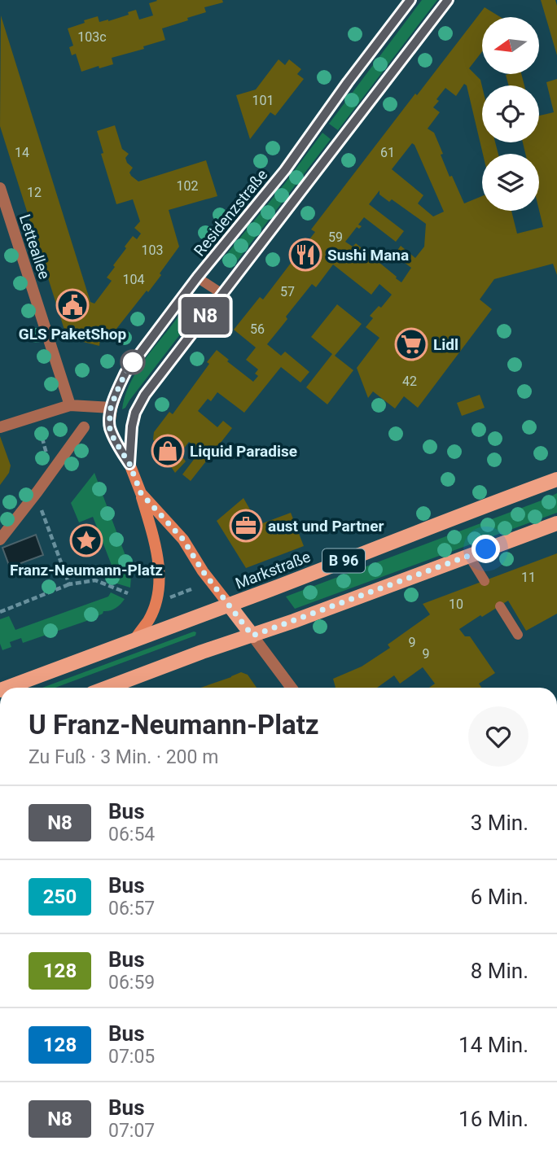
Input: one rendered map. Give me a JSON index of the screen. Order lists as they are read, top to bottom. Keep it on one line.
{"streets":{"main road":["Residenzstraße","B 96","Markstraße"],"street":["Letteallee"]},"places":{"restaurant":["Sushi Mana"],"public building":["GLS PaketShop"],"supermarket":["Lidl"],"shop":["Liquid Paradise"],"office":["aust und Partner"],"place":["Franz-Neumann-Platz"]},"lines":["bus line N8"],"house_numbers":["103c","101","14","61","102","12","59","103","104","57","56","42","11","10","9","9"],"north":"left","page":{"on_map":"N8","heading":["U Franz-Neumann-Platz","Zu Fuß · 3 Min. · 200 m"],"list":[{"mark":"N8","name":"Bus","note":"06:54","value":"3 Min."},{"mark":"250","name":"Bus","note":"06:57","value":"6 Min."},{"mark":"128","name":"Bus","note":"06:59","value":"8 Min."},{"mark":"128","name":"Bus","note":"07:05","value":"14 Min."},{"mark":"N8","name":"Bus","note":"07:07","value":"16 Min."}]}}
